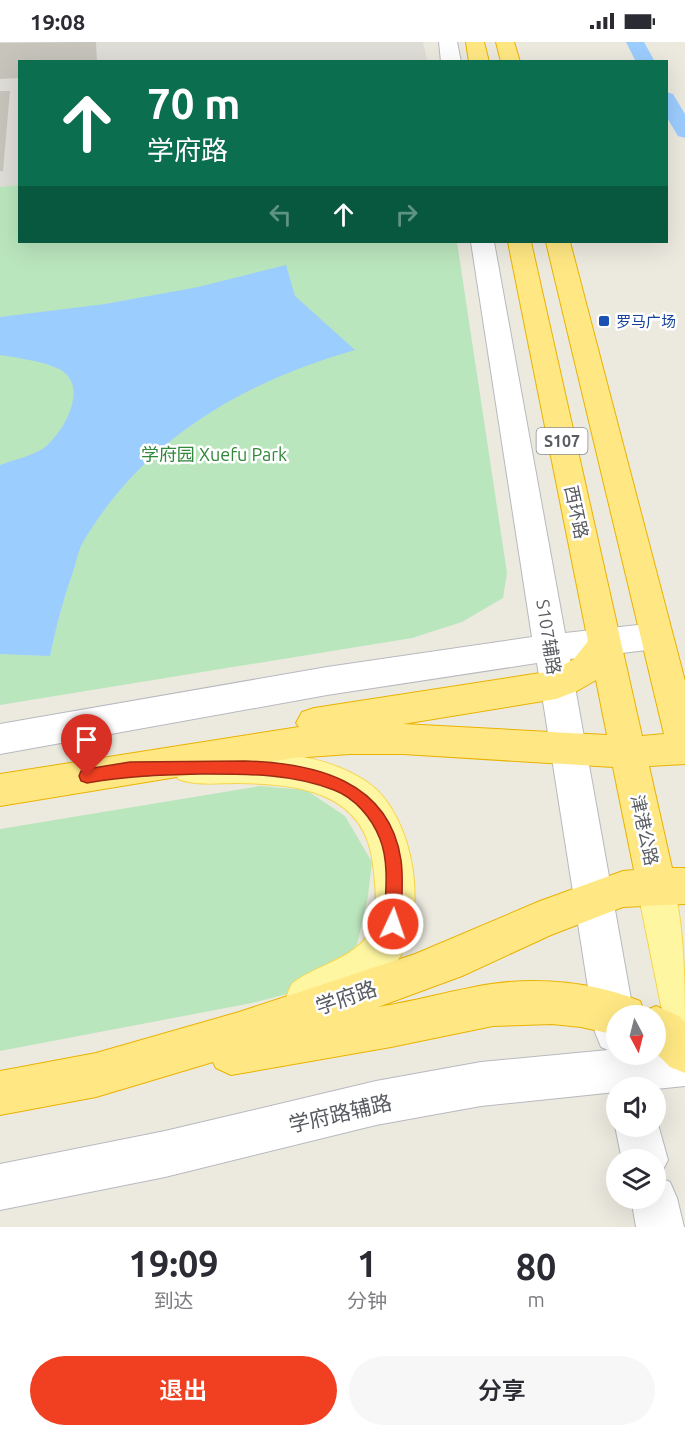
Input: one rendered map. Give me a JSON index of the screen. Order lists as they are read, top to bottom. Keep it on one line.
{"streets":{"highway":["S107","西环路","津港公路","学府路"],"street":["S107辅路","学府路辅路"]},"crossings":[["西环路","津港公路"],["S107辅路","学府路"],["津港公路","学府路"]],"parks":["学府园 Xuefu Park"],"places":{"transit":["罗马广场"]},"north":"bottom","page":{"status":"19:08","turn":["70 m","学府路"],"eta":["19:09","到达","1","分钟","80","m"],"buttons":["退出","分享"]}}
